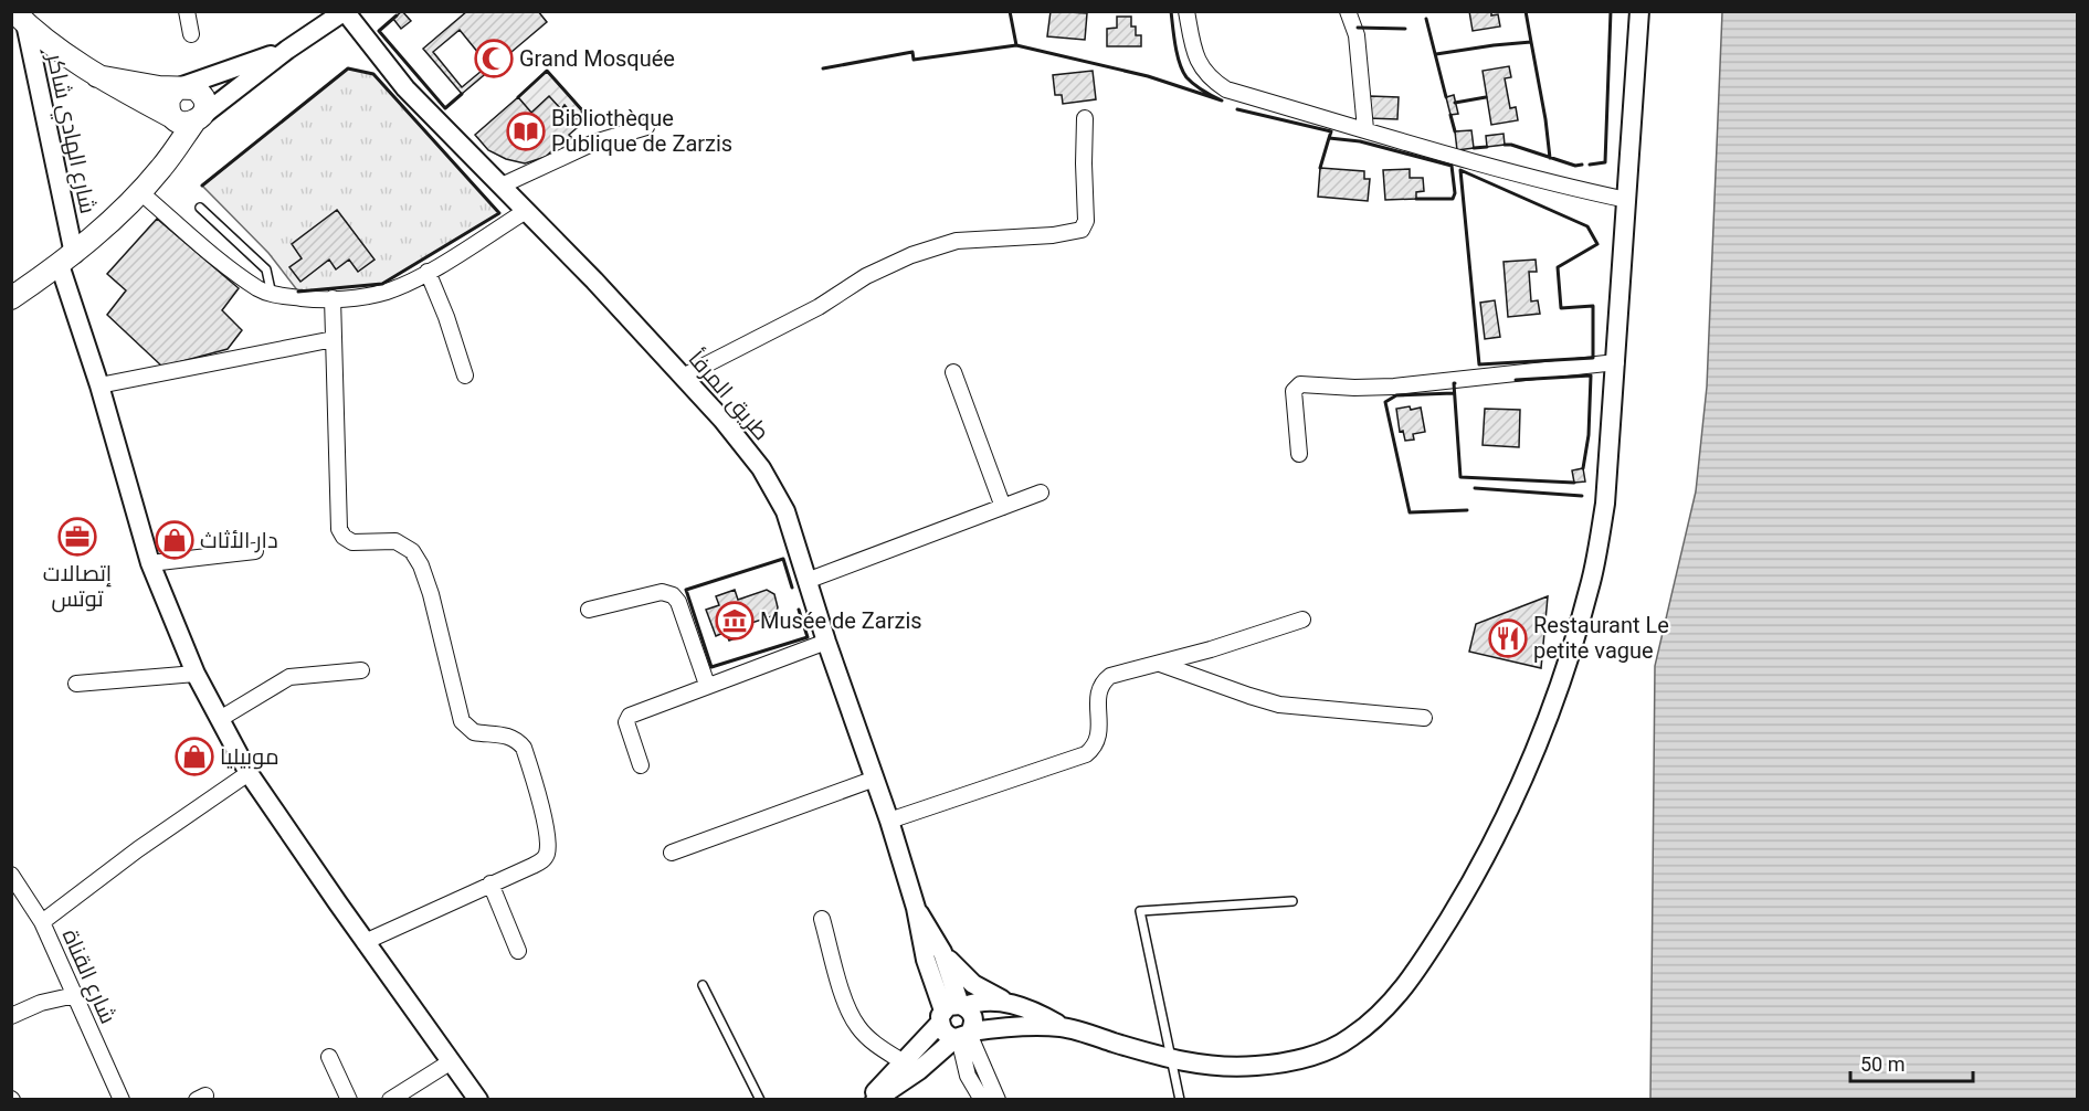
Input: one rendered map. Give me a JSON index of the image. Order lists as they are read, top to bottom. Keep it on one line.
{"streets":{"street":["شارع الهادي شاكر","طريق المرفأ","شارع القناة"]},"places":{"mosque":["Grand Mosquée"],"library":["Bibliothèque Publique de Zarzis"],"office":["إتصالات توتس"],"shop":["دار الأثاث","موبيليا"],"museum":["Musée de Zarzis"],"restaurant":["Restaurant Le petite vague"]},"scale_bar":"50 m"}
